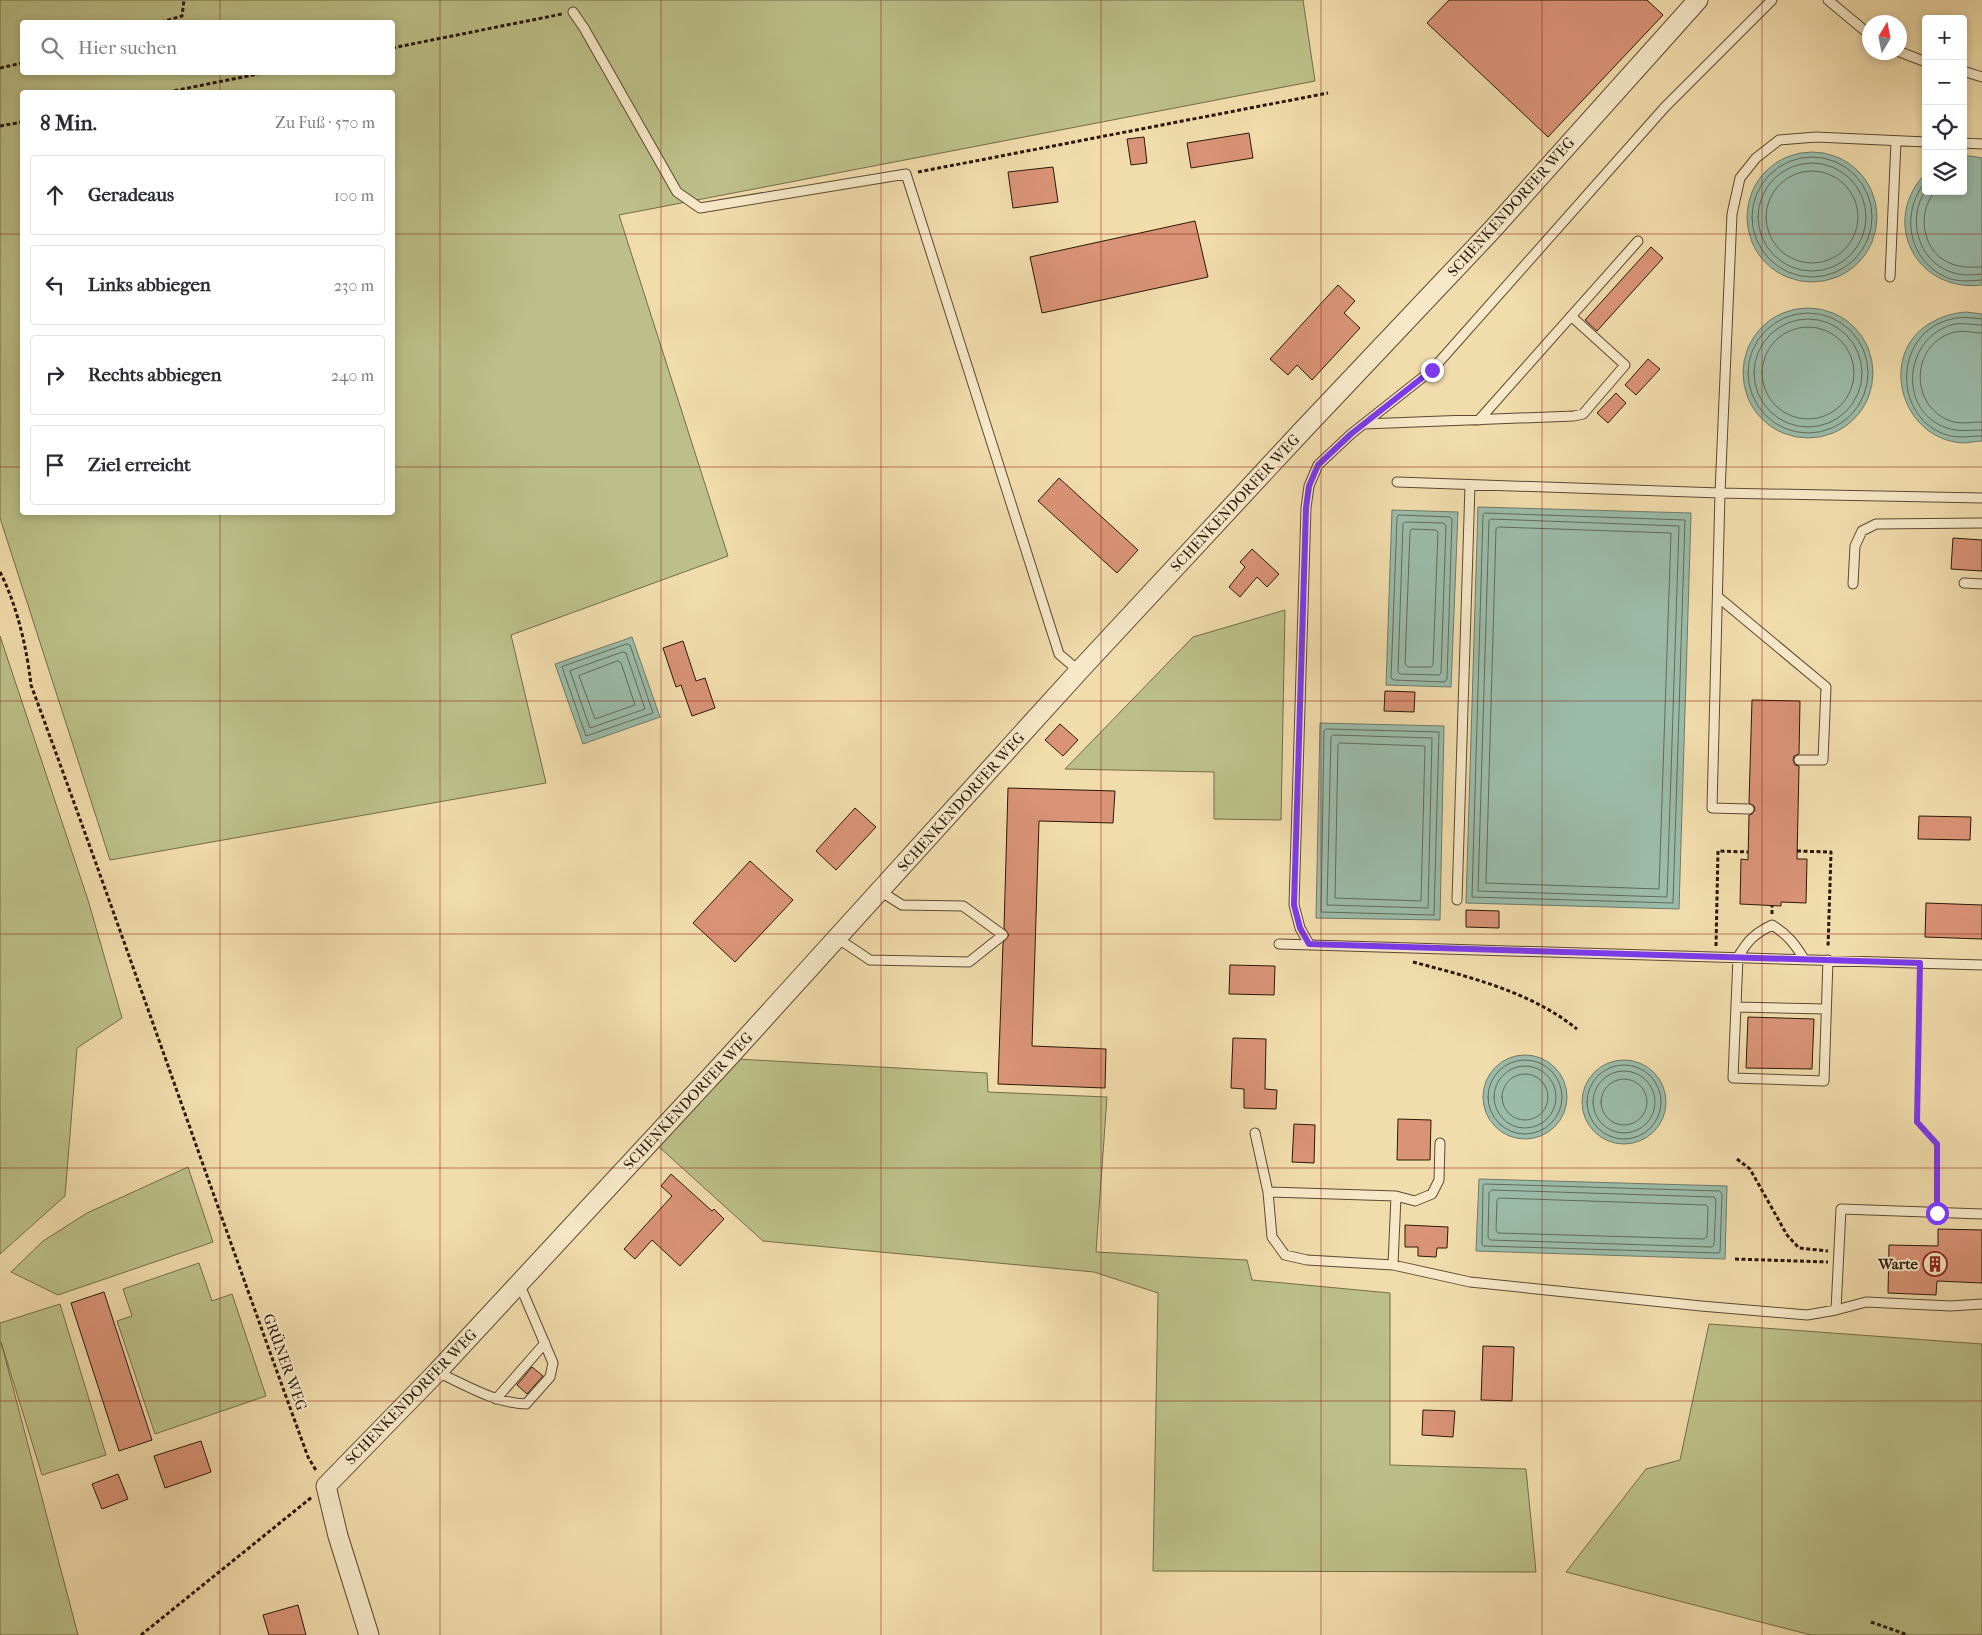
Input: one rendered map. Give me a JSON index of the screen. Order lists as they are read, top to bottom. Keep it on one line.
{"streets":{"street":["SCHENKENDORFER WEG"],"path":["GRÜNER WEG"]},"crossings":[["SCHENKENDORFER WEG","GRÜNER WEG"]],"places":{"building":["Warte"]},"north":"top","page":{"map_buttons":["+","−"],"search":"Hier suchen","heading":["8 Min.","Zu Fuß · 570 m"],"list":[["Geradeaus","100 m"],["Links abbiegen","230 m"],["Rechts abbiegen","240 m"],"Ziel erreicht"]}}
